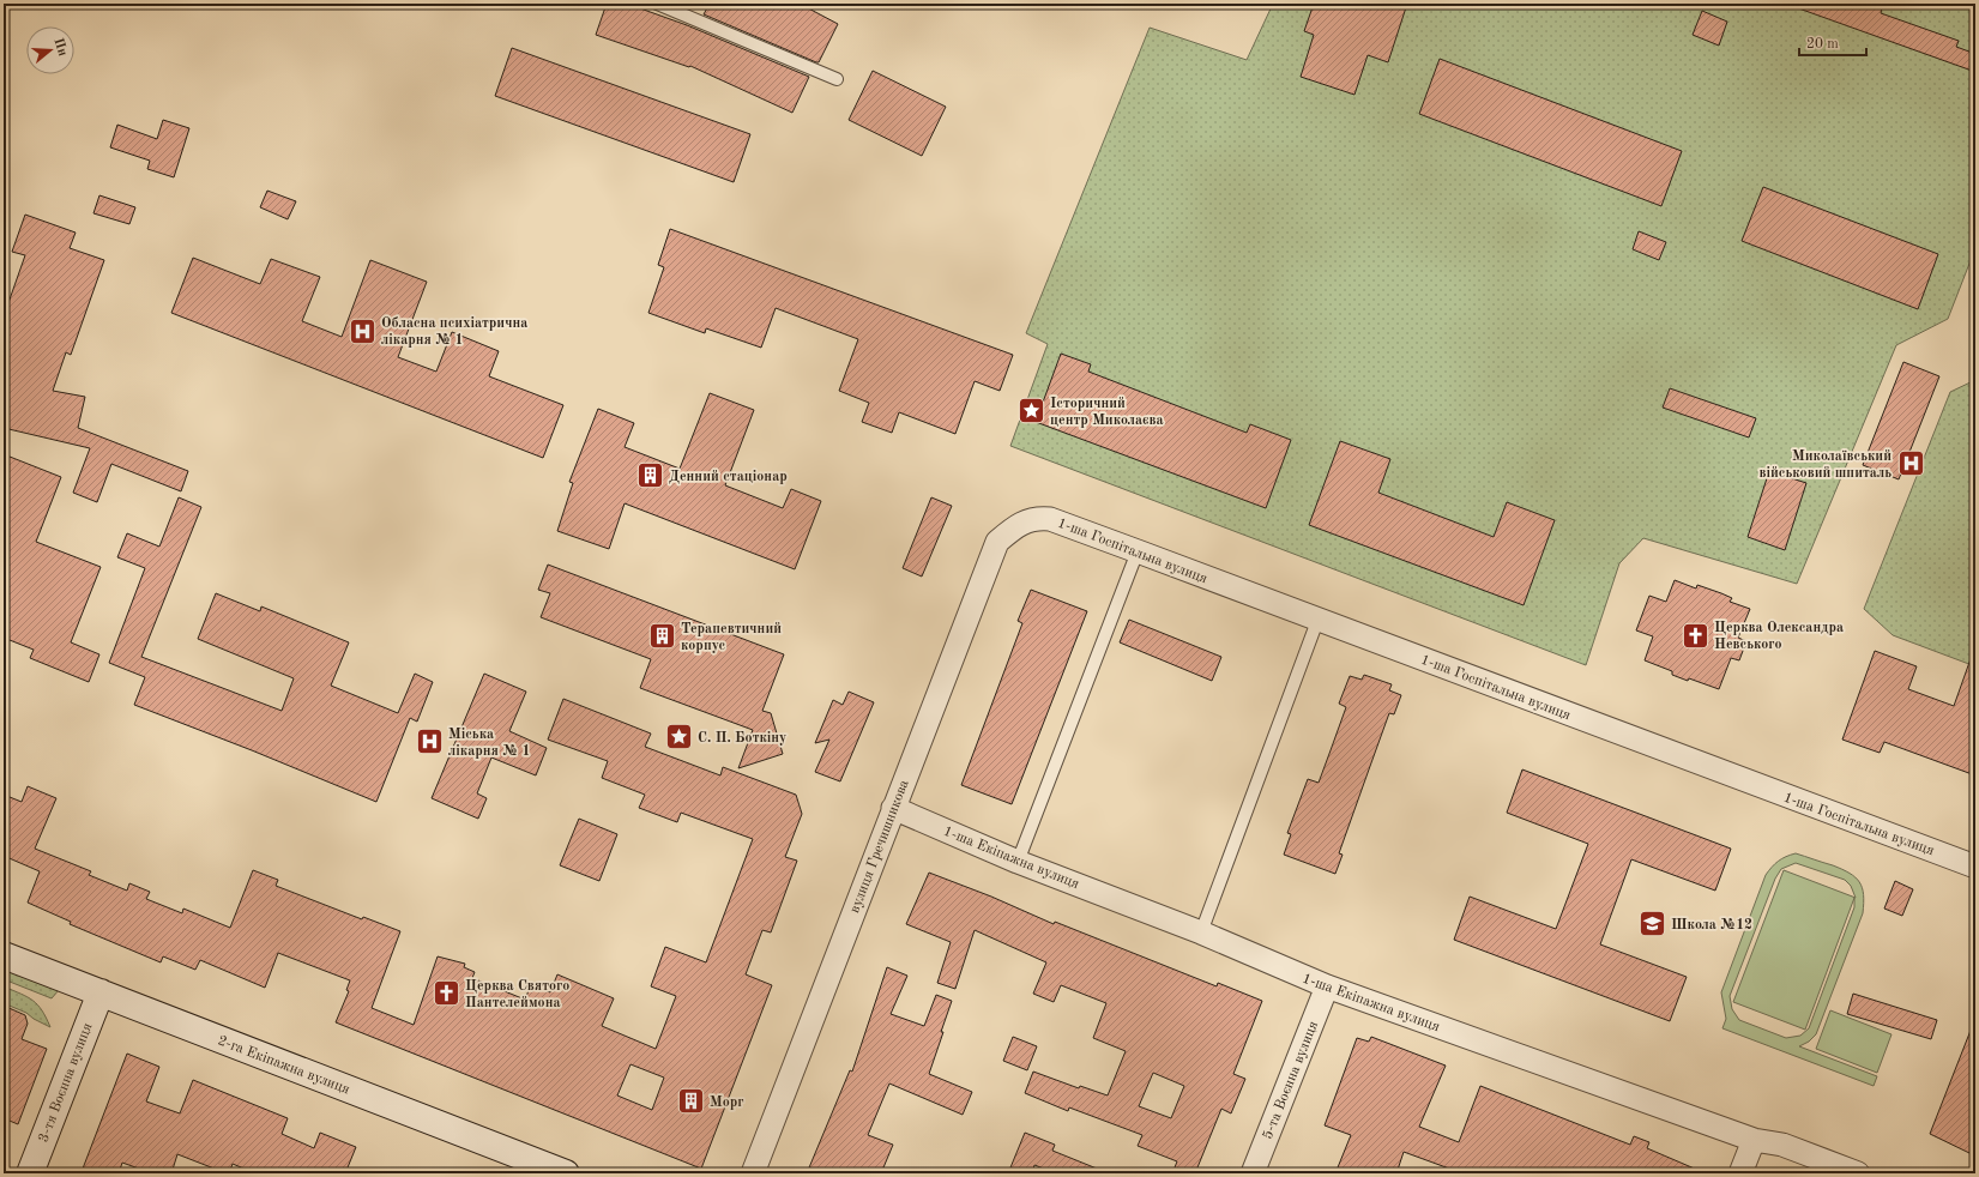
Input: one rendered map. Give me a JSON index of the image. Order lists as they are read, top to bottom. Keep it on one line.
{"streets":{"street":["1-ша Госпітальна вулиця","вулиця Гречишникова","1-ша Екіпажна вулиця","2-га Екіпажна вулиця","5-та Воєнна вулиця","3-тя Воєнна вулиця"]},"crossings":[["1-ша Госпітальна вулиця","вулиця Гречишникова"],["вулиця Гречишникова","1-ша Екіпажна вулиця"],["1-ша Екіпажна вулиця","5-та Воєнна вулиця"],["2-га Екіпажна вулиця","3-тя Воєнна вулиця"]],"places":{"hospital":["Обласна психіатрична лікарня № 1","Миколаївський військовий шпиталь","Міська лікарня № 1"],"place":["Історичний центр Миколаєва","С. П. Боткіну"],"building":["Денний стаціонар","Терапевтичний корпус","Морг"],"church":["Церква Олександра Невського","Церква Святого Пантелеймона"],"school or university":["Школа №12"]},"scale_bar":"20 m","north":"right"}
